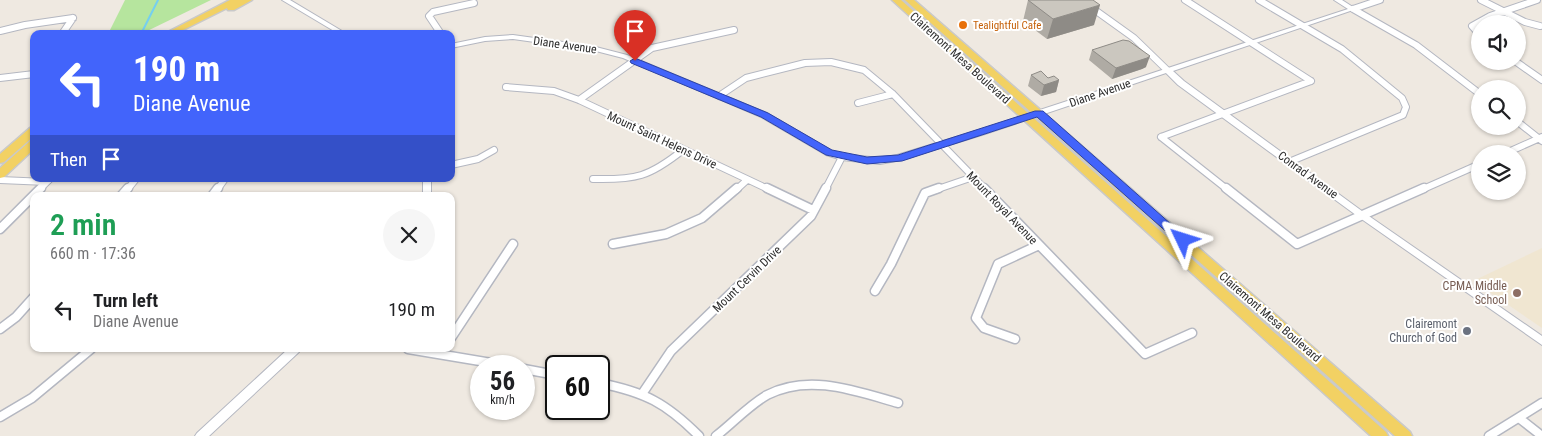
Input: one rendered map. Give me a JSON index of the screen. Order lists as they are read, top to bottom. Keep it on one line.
{"streets":{"main road":["Clairemont Mesa Boulevard"],"street":["Diane Avenue","Mount Saint Helens Drive","Conrad Avenue","Mount Royal Avenue","Mount Cervin Drive"]},"crossings":[["Diane Avenue","Clairemont Mesa Boulevard"],["Diane Avenue","Conrad Avenue"],["Diane Avenue","Mount Royal Avenue"],["Diane Avenue","Mount Cervin Drive"],["Mount Saint Helens Drive","Mount Cervin Drive"]],"places":["Tealightful Cafe","CPMA Middle School","Clairemont Church of God"],"page":{"turn":["190 m","Diane Avenue"],"then":"Then","heading":["2 min","660 m · 17:36"],"list":[{"name":"Turn left","note":"Diane Avenue","value":"190 m"}],"speed":"56 km/h","limit":"60"}}
